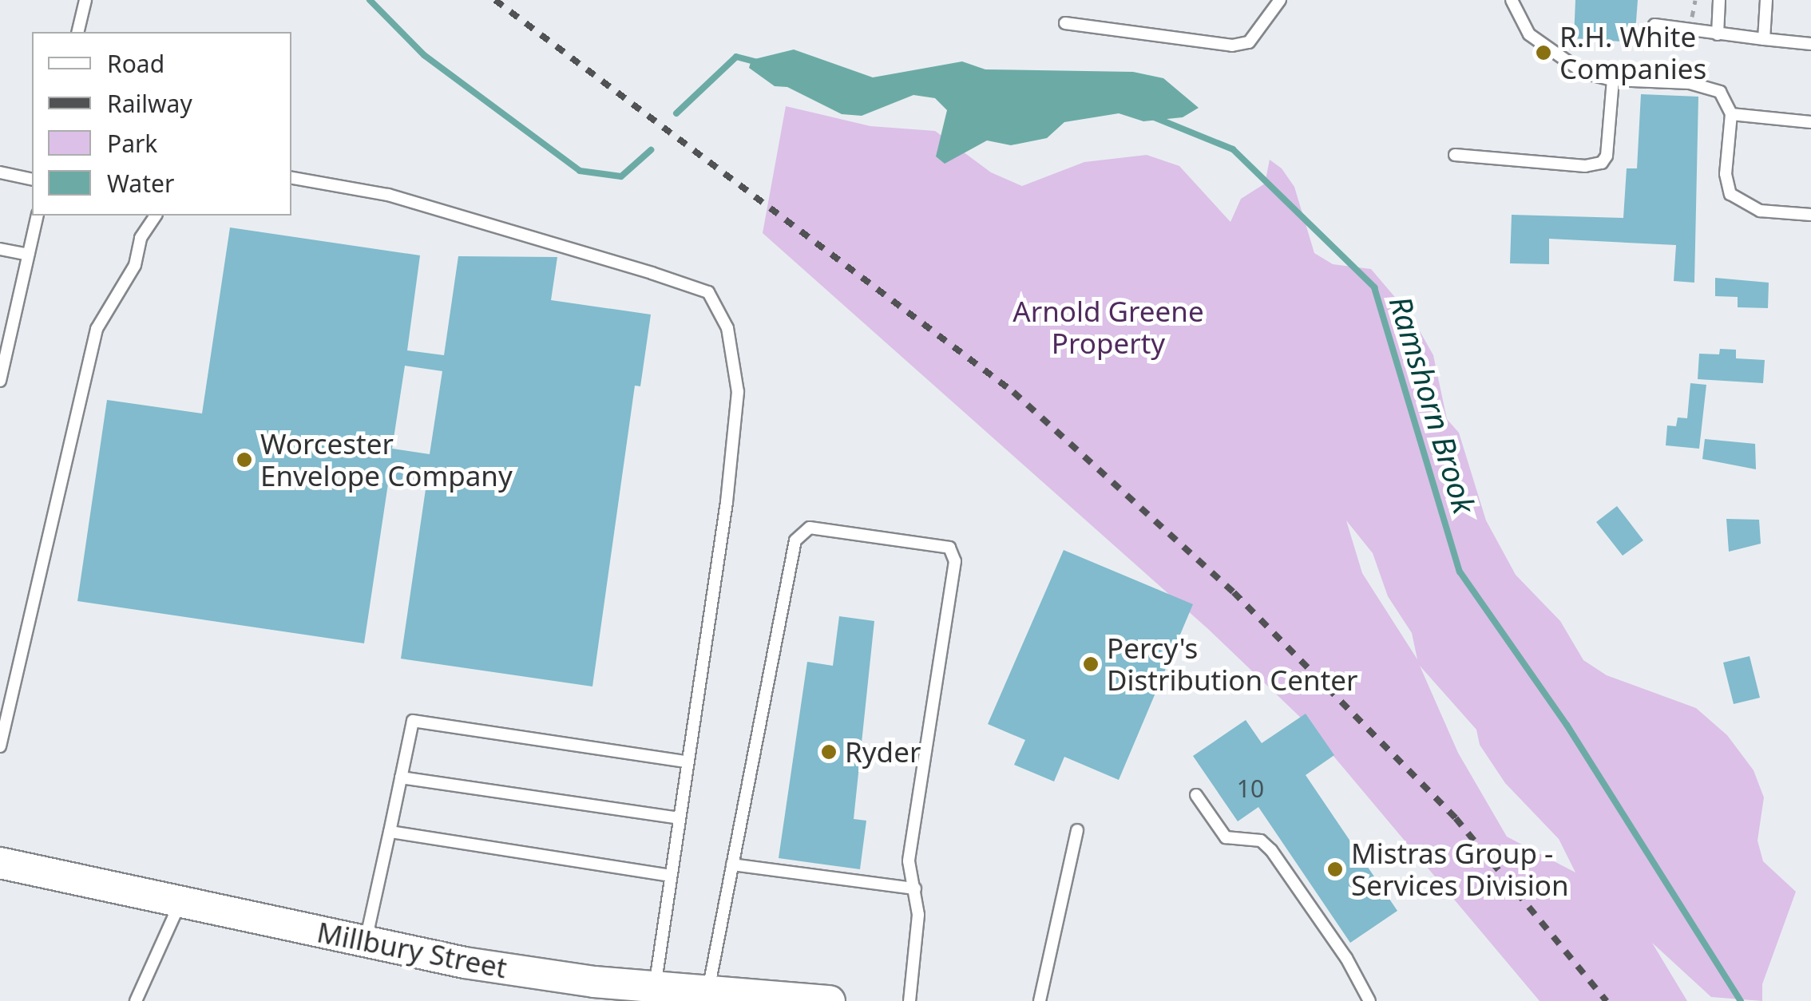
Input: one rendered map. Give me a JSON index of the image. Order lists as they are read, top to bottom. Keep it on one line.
{"streets":{"street":["Millbury Street"]},"water":["Ramshorn Brook"],"parks":["Arnold Greene Property"],"places":["R.H. White Companies","Worcester Envelope Company","Percy's Distribution Center","Ryder","Mistras Group - Services Division"],"house_numbers":["10"],"legend":["Road","Railway","Park","Water"]}
